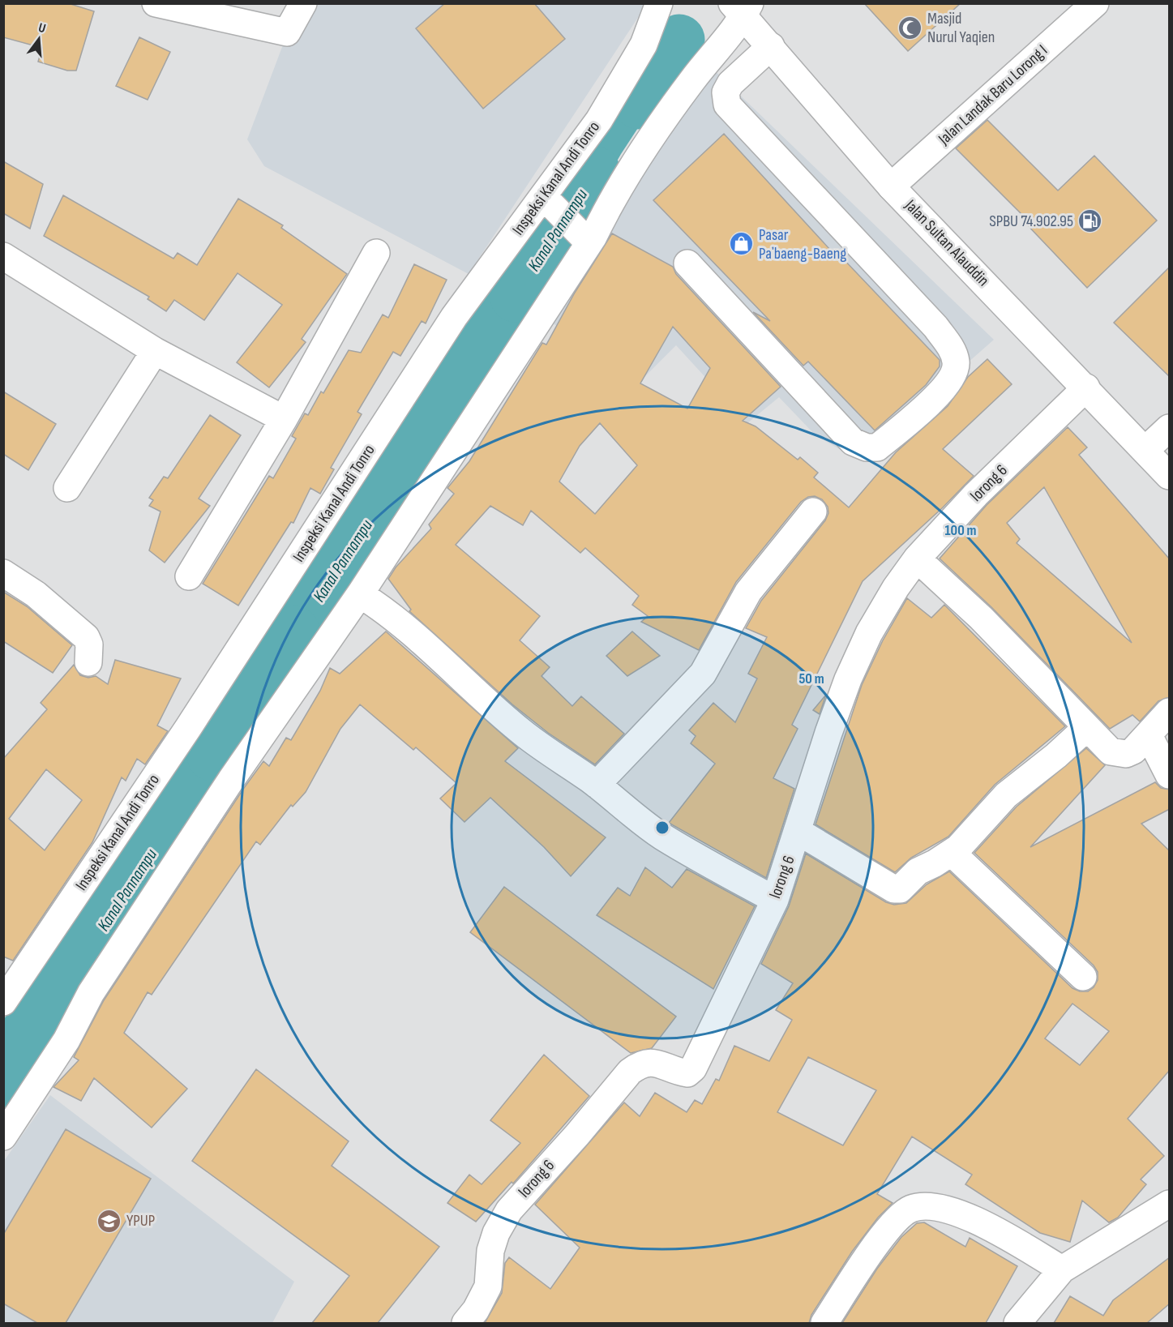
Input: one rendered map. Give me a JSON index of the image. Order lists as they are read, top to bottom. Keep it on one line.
{"streets":{"street":["Jalan Landak Baru Lorong I","Inspeksi Kanal Andi Tonro","Jalan Sultan Alauddin","lorong 6"]},"crossings":[["Jalan Landak Baru Lorong I","Jalan Sultan Alauddin"],["Jalan Sultan Alauddin","lorong 6"]],"water":["Kanal Pannampu"],"places":{"mosque":["Masjid Nurul Yaqien"],"fuel station":["SPBU 74.902.95"],"shop":["Pasar Paʼbaeng-Baeng"],"school or university":["YPUP"]},"north":"top","rings":["100 m","50 m"]}
